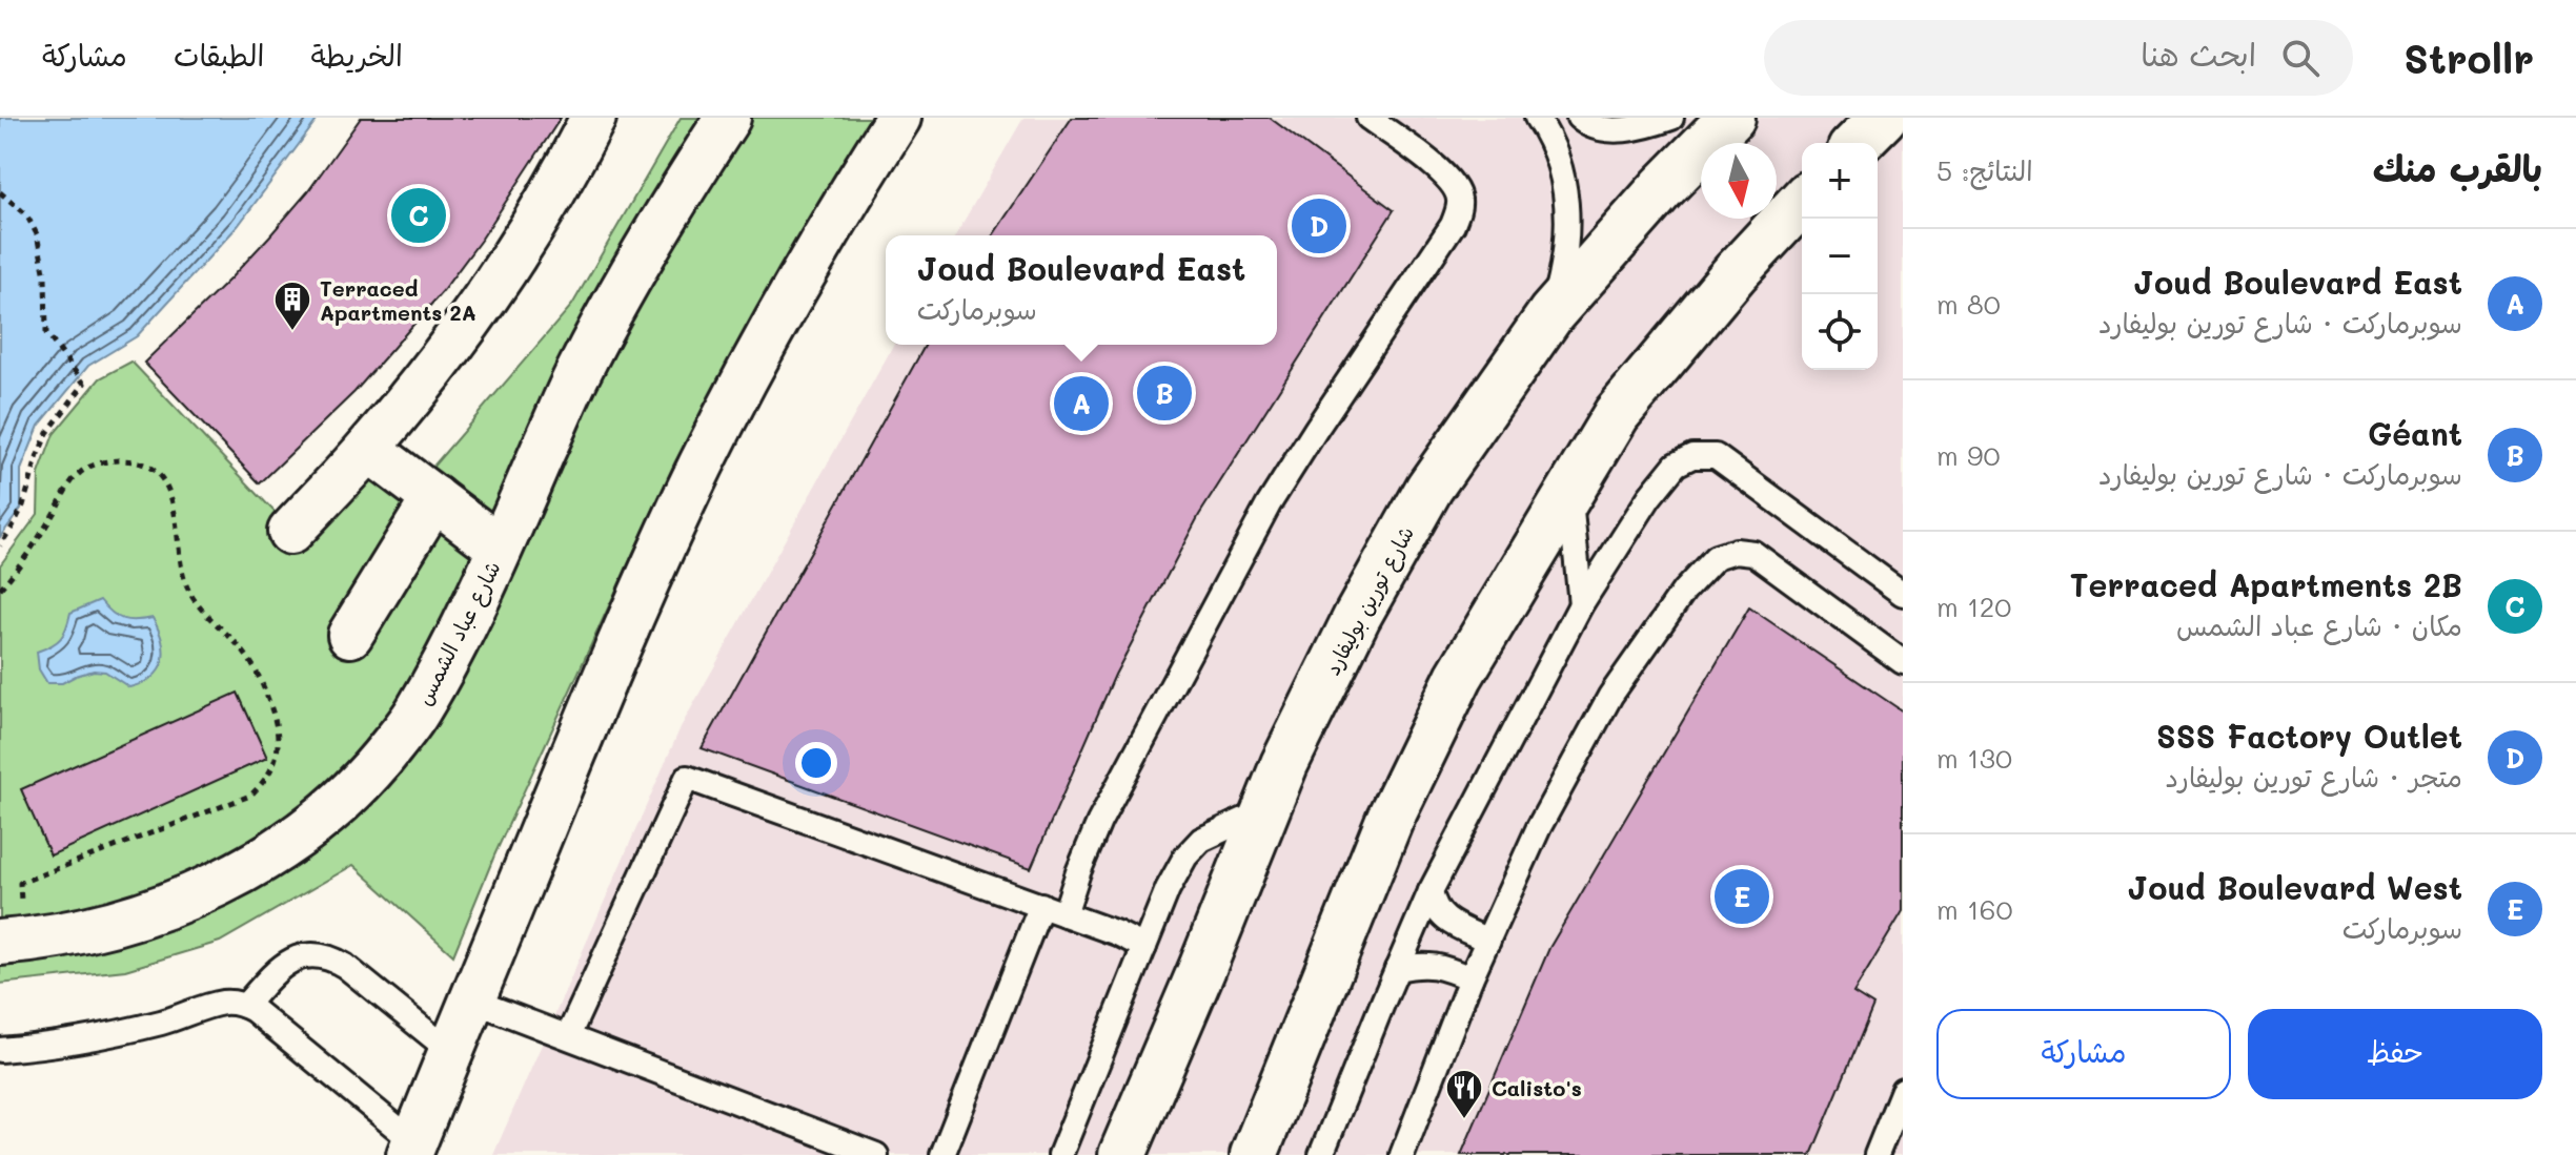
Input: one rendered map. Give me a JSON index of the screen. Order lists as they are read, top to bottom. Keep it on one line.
{"streets":{"main road":["شارع تورين بوليفارد"],"street":["شارع عباد الشمس"]},"places":{"building":["Terraced Apartments 2A"],"restaurant":["Calisto's"]},"north":"bottom","page":{"header":"Strollr","search":"ابحث هنا","nav":["الخريطة","الطبقات","مشاركة"],"heading":["بالقرب منك","النتائج: 5"],"map_buttons":["+","−"],"pins":["C","D","B","A","E"],"list":[{"mark":"A","name":"Joud Boulevard East","note":"سوبرماركت · شارع تورين بوليفارد","value":"80 m"},{"mark":"B","name":"Géant","note":"سوبرماركت · شارع تورين بوليفارد","value":"90 m"},{"mark":"C","name":"Terraced Apartments 2B","note":"مكان · شارع عباد الشمس","value":"120 m"},{"mark":"D","name":"SSS Factory Outlet","note":"متجر · شارع تورين بوليفارد","value":"130 m"},{"mark":"E","name":"Joud Boulevard West","note":"سوبرماركت","value":"160 m"}],"popup":["Joud Boulevard East","سوبرماركت"],"buttons":["حفظ","مشاركة"]}}
